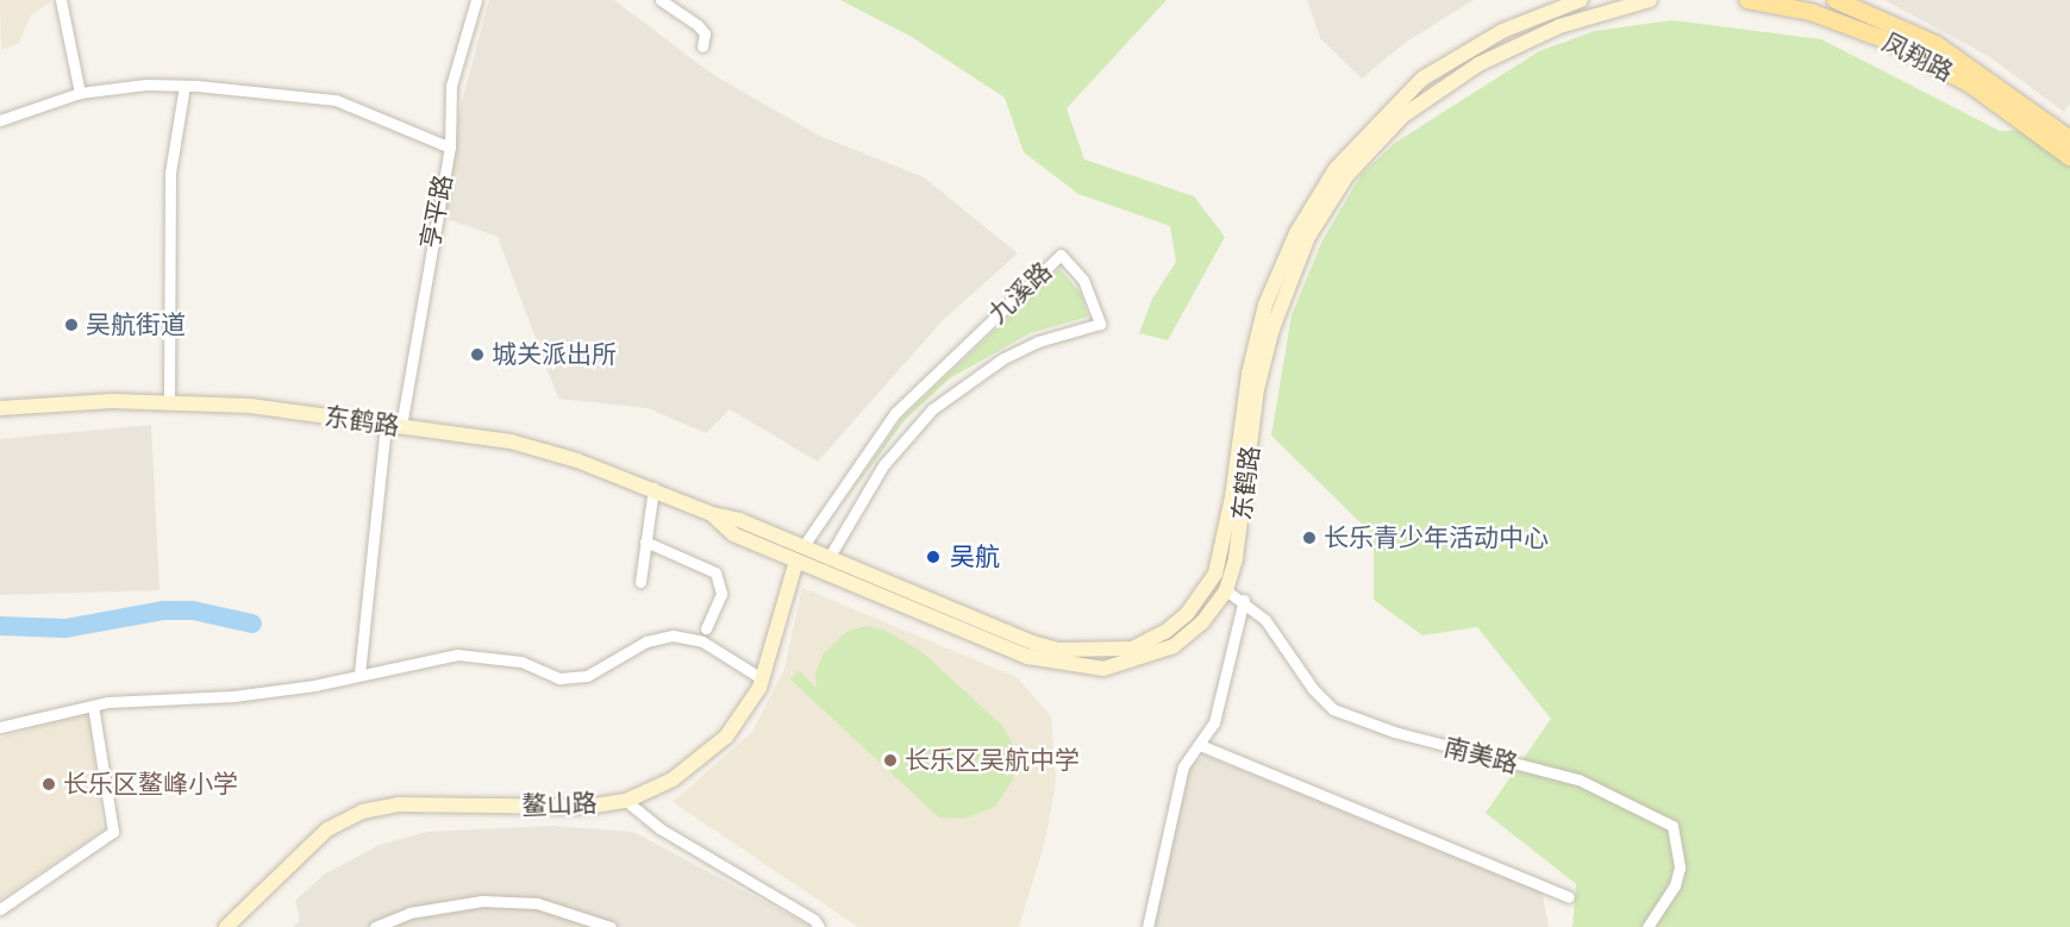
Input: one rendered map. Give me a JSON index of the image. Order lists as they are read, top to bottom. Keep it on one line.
{"streets":{"main road":["凤翔路","东鹤路","鳌山路"],"street":["亨平路","九溪路","南美路"]},"crossings":[["亨平路","东鹤路"],["九溪路","东鹤路"],["九溪路","鳌山路"],["东鹤路","南美路"],["东鹤路","鳌山路"]],"places":["吴航街道","城关派出所","长乐青少年活动中心","吴航","长乐区吴航中学","长乐区鳌峰小学"]}
